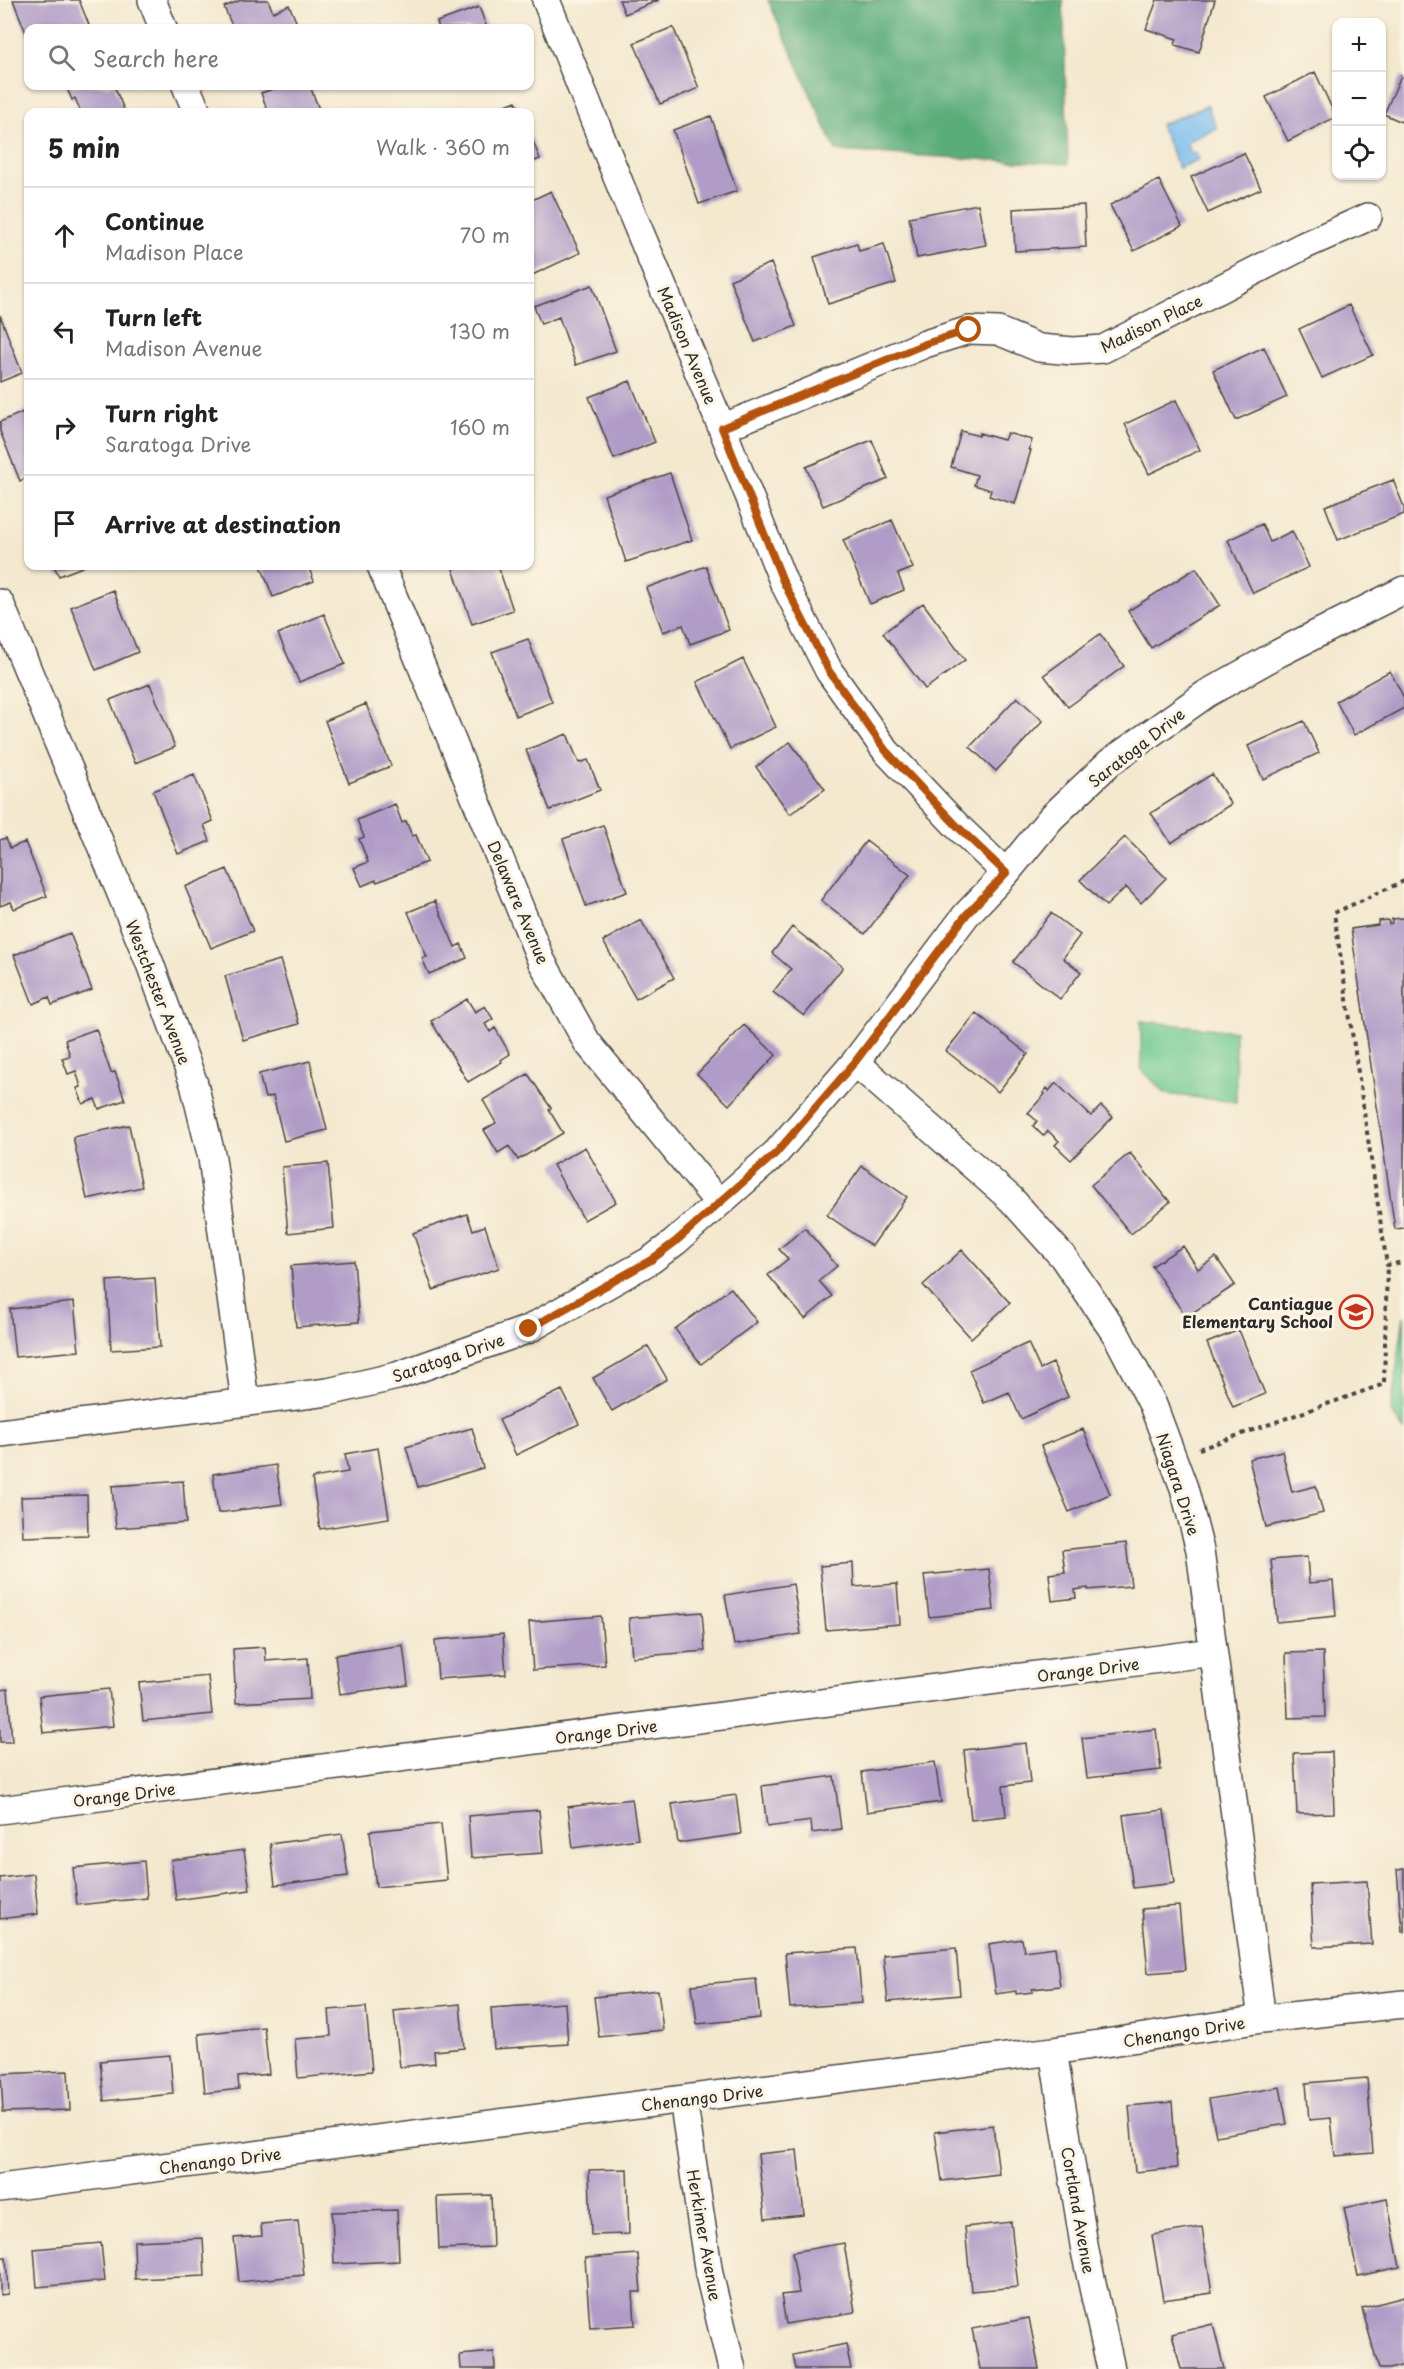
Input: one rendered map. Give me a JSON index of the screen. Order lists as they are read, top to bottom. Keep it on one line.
{"streets":{"street":["Madison Place","Madison Avenue","Saratoga Drive","Delaware Avenue","Westchester Avenue","Niagara Drive","Orange Drive","Chenango Drive","Cortland Avenue","Herkimer Avenue"]},"crossings":[["Madison Place","Madison Avenue"],["Madison Avenue","Saratoga Drive"],["Saratoga Drive","Delaware Avenue"],["Saratoga Drive","Westchester Avenue"],["Saratoga Drive","Niagara Drive"],["Niagara Drive","Orange Drive"],["Niagara Drive","Chenango Drive"],["Chenango Drive","Cortland Avenue"],["Chenango Drive","Herkimer Avenue"]],"places":{"school or university":["Cantiague Elementary School"]},"page":{"map_buttons":["+","−"],"search":"Search here","heading":["5 min","Walk · 360 m"],"list":[["Continue","Madison Place","70 m"],["Turn left","Madison Avenue","130 m"],["Turn right","Saratoga Drive","160 m"],"Arrive at destination"]}}
